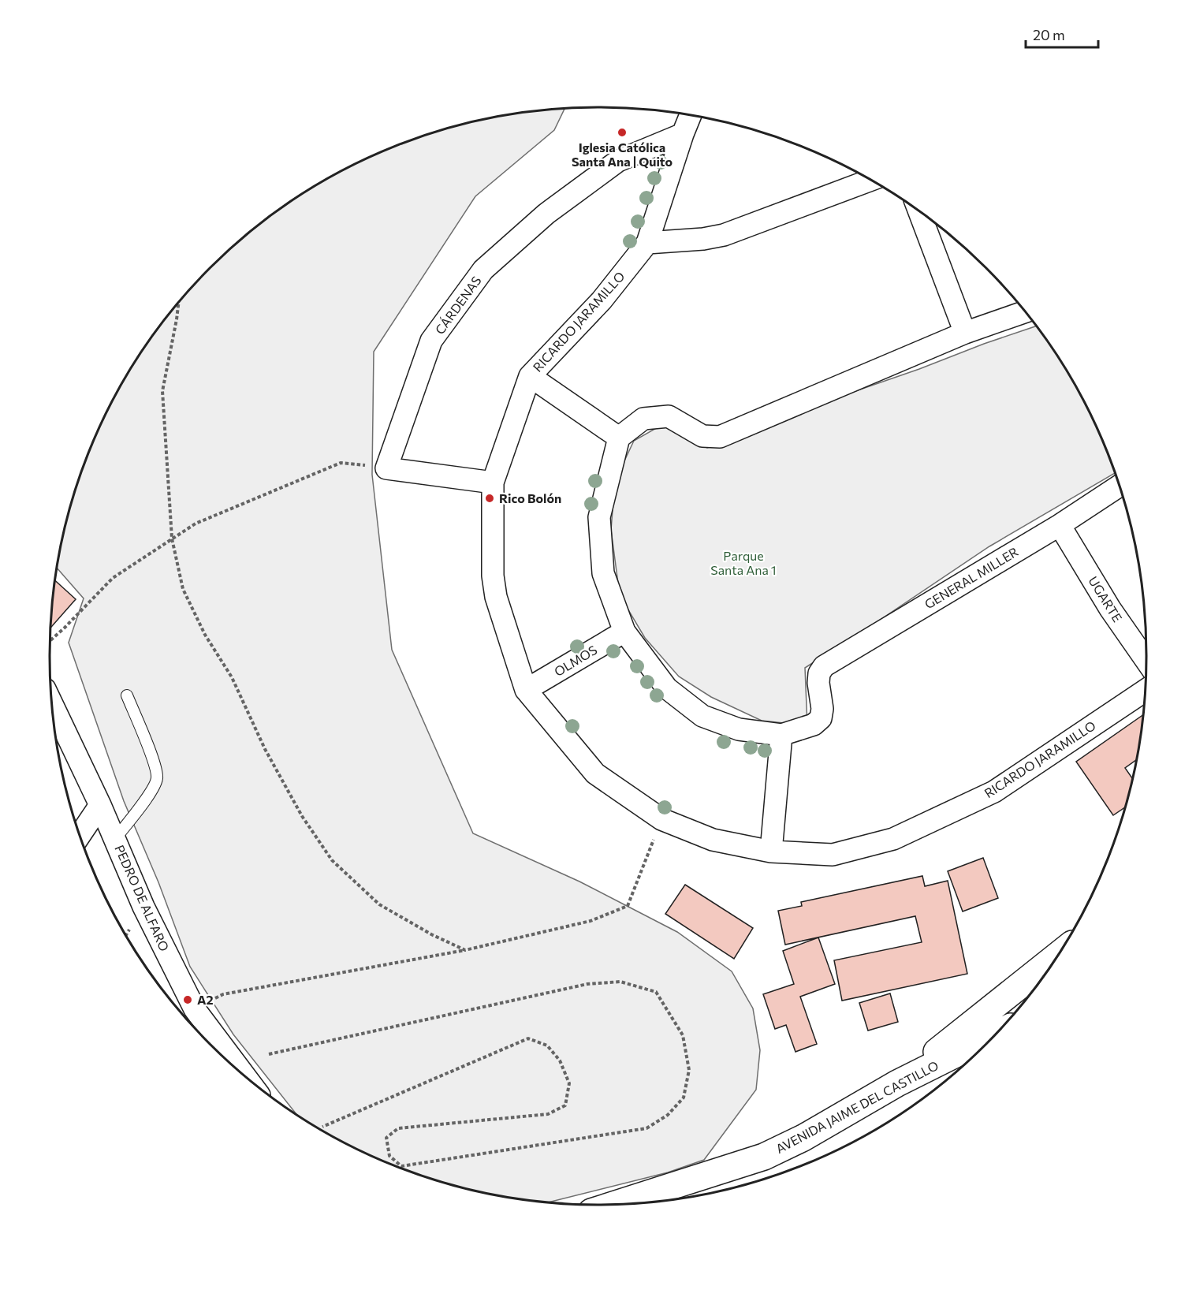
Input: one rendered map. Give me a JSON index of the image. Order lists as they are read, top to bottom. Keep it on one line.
{"streets":{"main road":["AVENIDA JAIME DEL CASTILLO"],"street":["CÁRDENAS","RICARDO JARAMILLO","GENERAL MILLER","UGARTE","OLMOS","PEDRO DE ALFARO"]},"crossings":[["RICARDO JARAMILLO","OLMOS"],["GENERAL MILLER","UGARTE"]],"parks":["Parque Santa Ana 1"],"places":["Iglesia Católica Santa Ana | Quito","Rico Bolón","A2"],"scale_bar":"20 m"}
